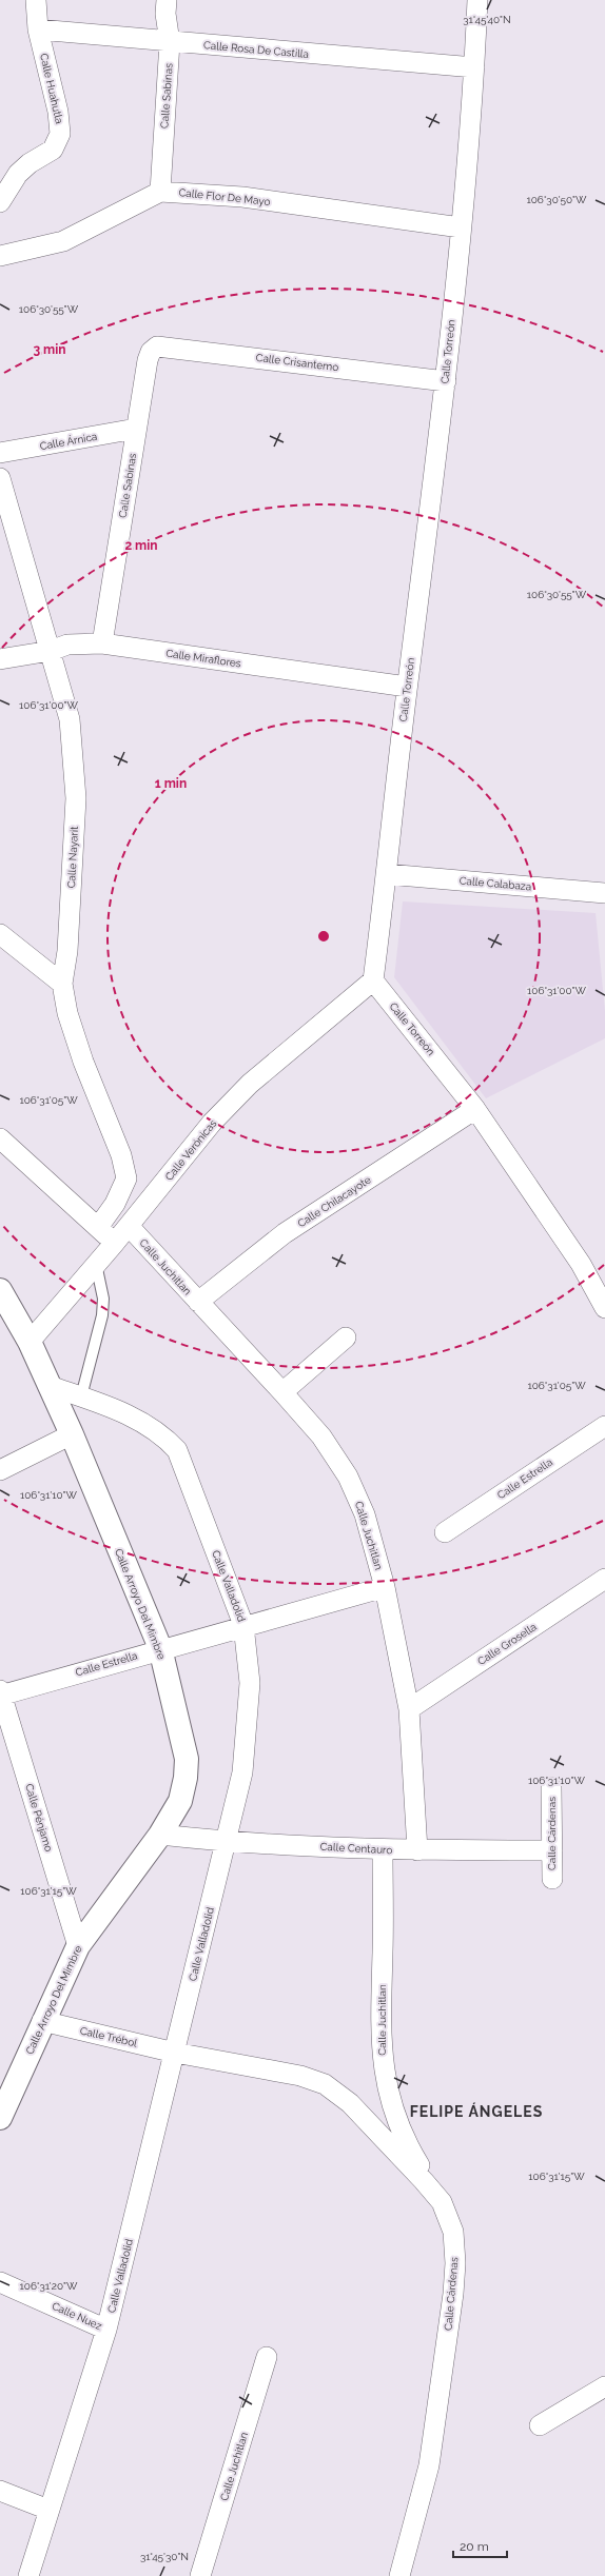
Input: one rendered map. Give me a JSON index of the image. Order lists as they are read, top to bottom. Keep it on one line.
{"streets":{"street":["Calle Rosa De Castilla","Calle Huahutla","Calle Sabinas","Calle Flor De Mayo","Calle Torreón","Calle Crisantemo","Calle Árnica","Calle Miraflores","Calle Nayarit","Calle Calabaza","Calle Verónicas","Calle Chilacayote","Calle Juchitlan","Calle Estrella","Calle Valladolid","Calle Arroyo Del Mimbre","Calle Grosella","Calle Pénjamo","Calle Cárdenas","Calle Centauro","Calle Trébol","Calle Nuez"]},"crossings":[["Calle Rosa De Castilla","Calle Huahutla"],["Calle Rosa De Castilla","Calle Sabinas"],["Calle Rosa De Castilla","Calle Torreón"],["Calle Sabinas","Calle Flor De Mayo"],["Calle Sabinas","Calle Crisantemo"],["Calle Sabinas","Calle Árnica"],["Calle Sabinas","Calle Miraflores"],["Calle Flor De Mayo","Calle Torreón"],["Calle Torreón","Calle Crisantemo"],["Calle Torreón","Calle Miraflores"],["Calle Torreón","Calle Calabaza"],["Calle Torreón","Calle Verónicas"],["Calle Torreón","Calle Chilacayote"],["Calle Miraflores","Calle Nayarit"],["Calle Verónicas","Calle Juchitlan"],["Calle Verónicas","Calle Arroyo Del Mimbre"],["Calle Chilacayote","Calle Juchitlan"],["Calle Juchitlan","Calle Estrella"],["Calle Juchitlan","Calle Grosella"],["Calle Juchitlan","Calle Cárdenas"],["Calle Juchitlan","Calle Centauro"],["Calle Estrella","Calle Valladolid"],["Calle Estrella","Calle Arroyo Del Mimbre"],["Calle Estrella","Calle Pénjamo"],["Calle Valladolid","Calle Arroyo Del Mimbre"],["Calle Valladolid","Calle Cárdenas"],["Calle Valladolid","Calle Centauro"],["Calle Valladolid","Calle Trébol"],["Calle Valladolid","Calle Nuez"],["Calle Arroyo Del Mimbre","Calle Pénjamo"],["Calle Arroyo Del Mimbre","Calle Centauro"],["Calle Arroyo Del Mimbre","Calle Trébol"],["Calle Cárdenas","Calle Centauro"],["Calle Cárdenas","Calle Trébol"]],"districts":["FELIPE ÁNGELES"],"scale_bar":"20 m","coordinates":["31°45'40\"N","106°30'50\"W","106°30'55\"W","106°31'00\"W","106°31'05\"W","106°31'10\"W","106°31'15\"W","106°31'20\"W","31°45'30\"N"],"rings":["3 min","2 min","1 min"]}
